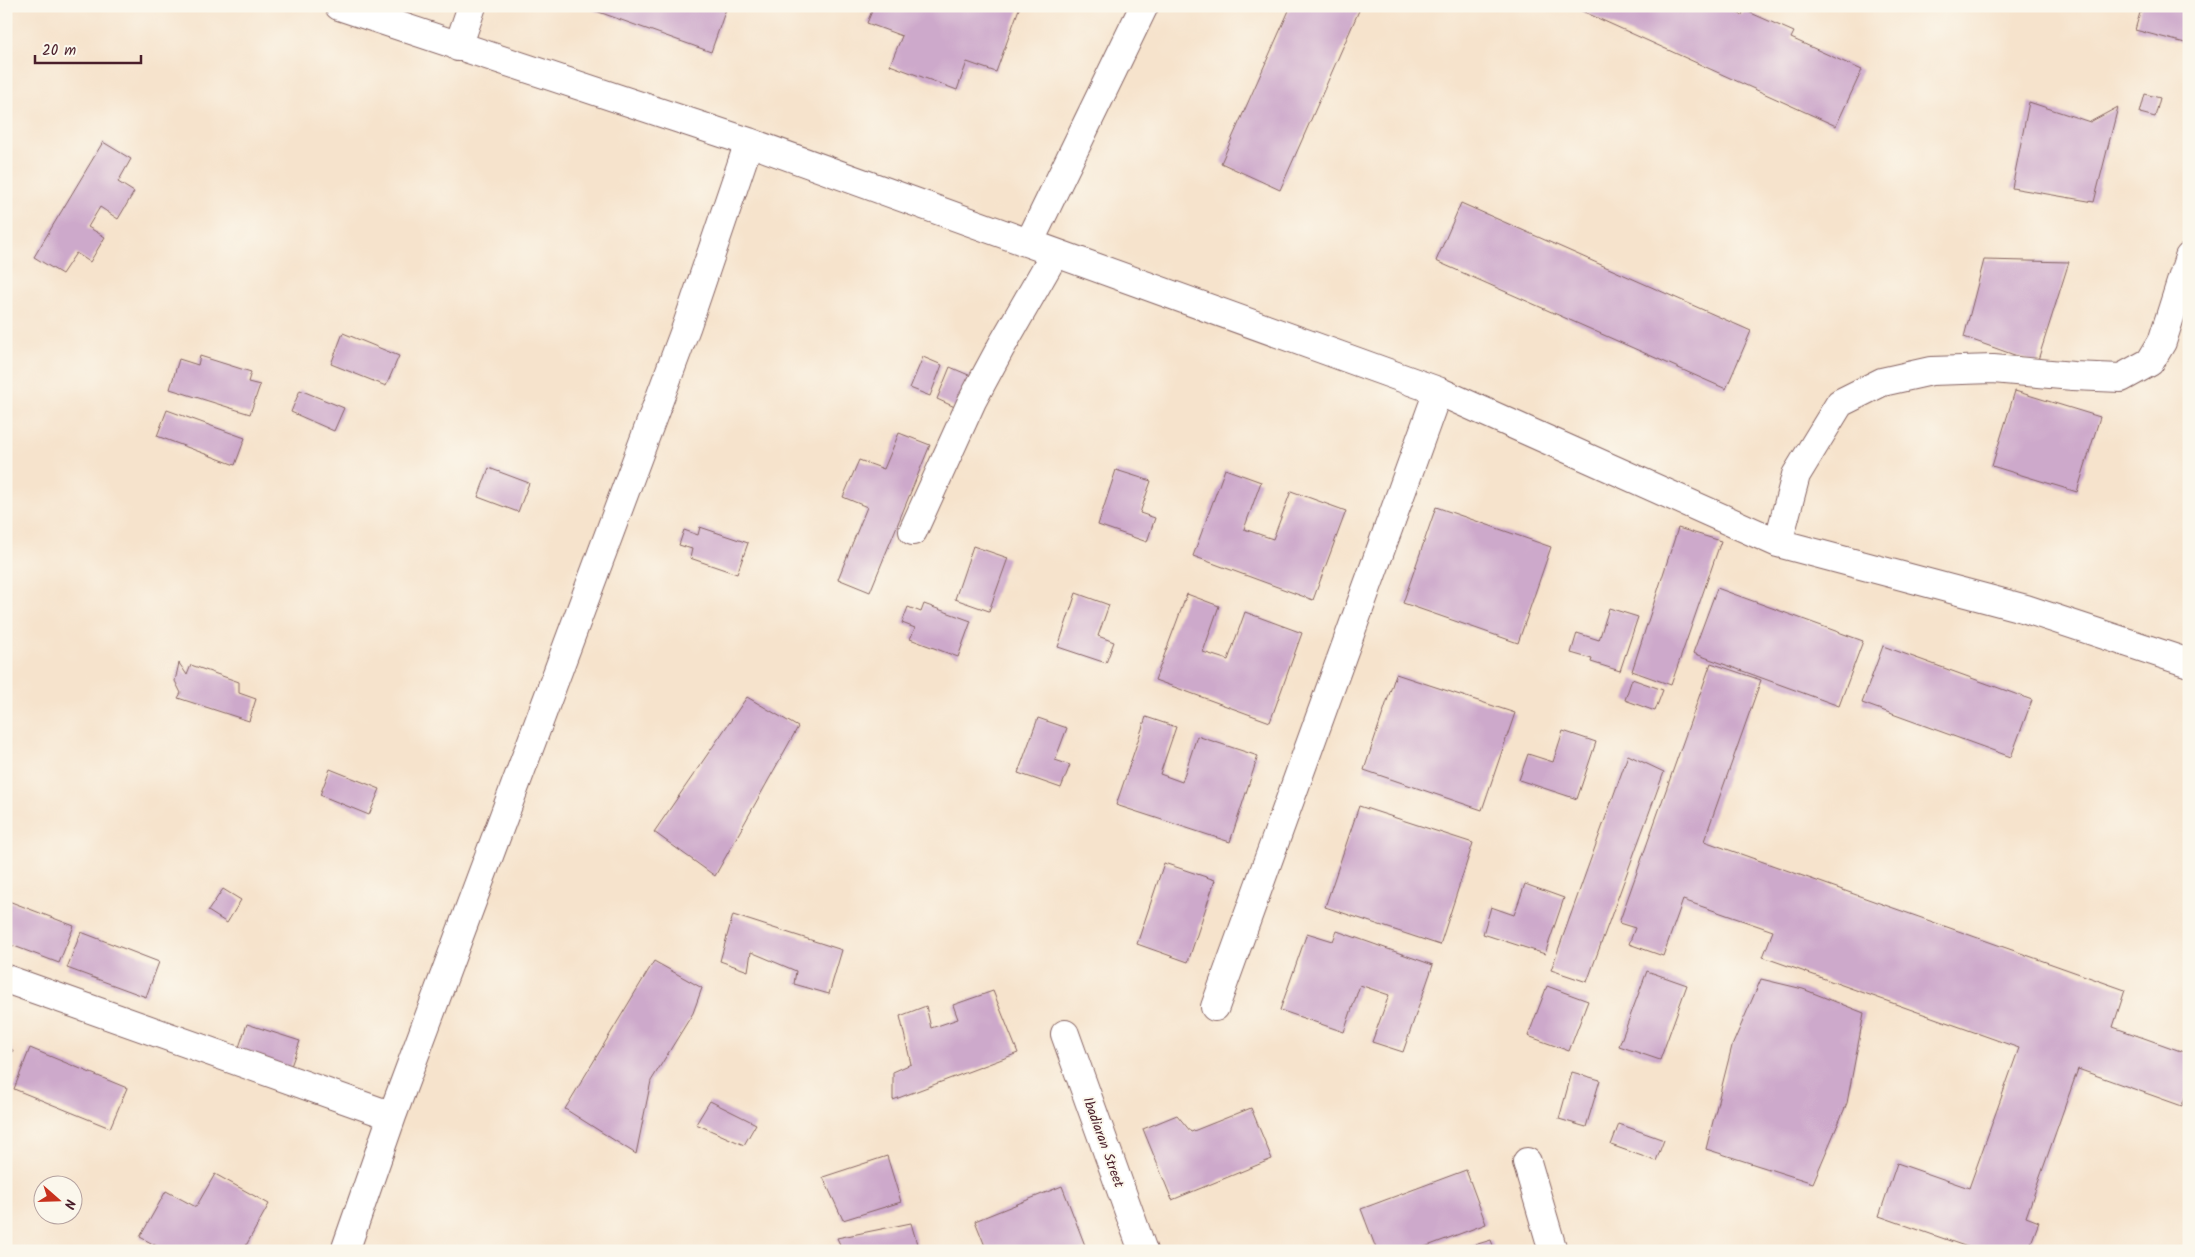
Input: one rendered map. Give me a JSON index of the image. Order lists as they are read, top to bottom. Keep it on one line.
{"streets":{"street":["Ibadiaran Street"]},"scale_bar":"20 m","north":"right"}
